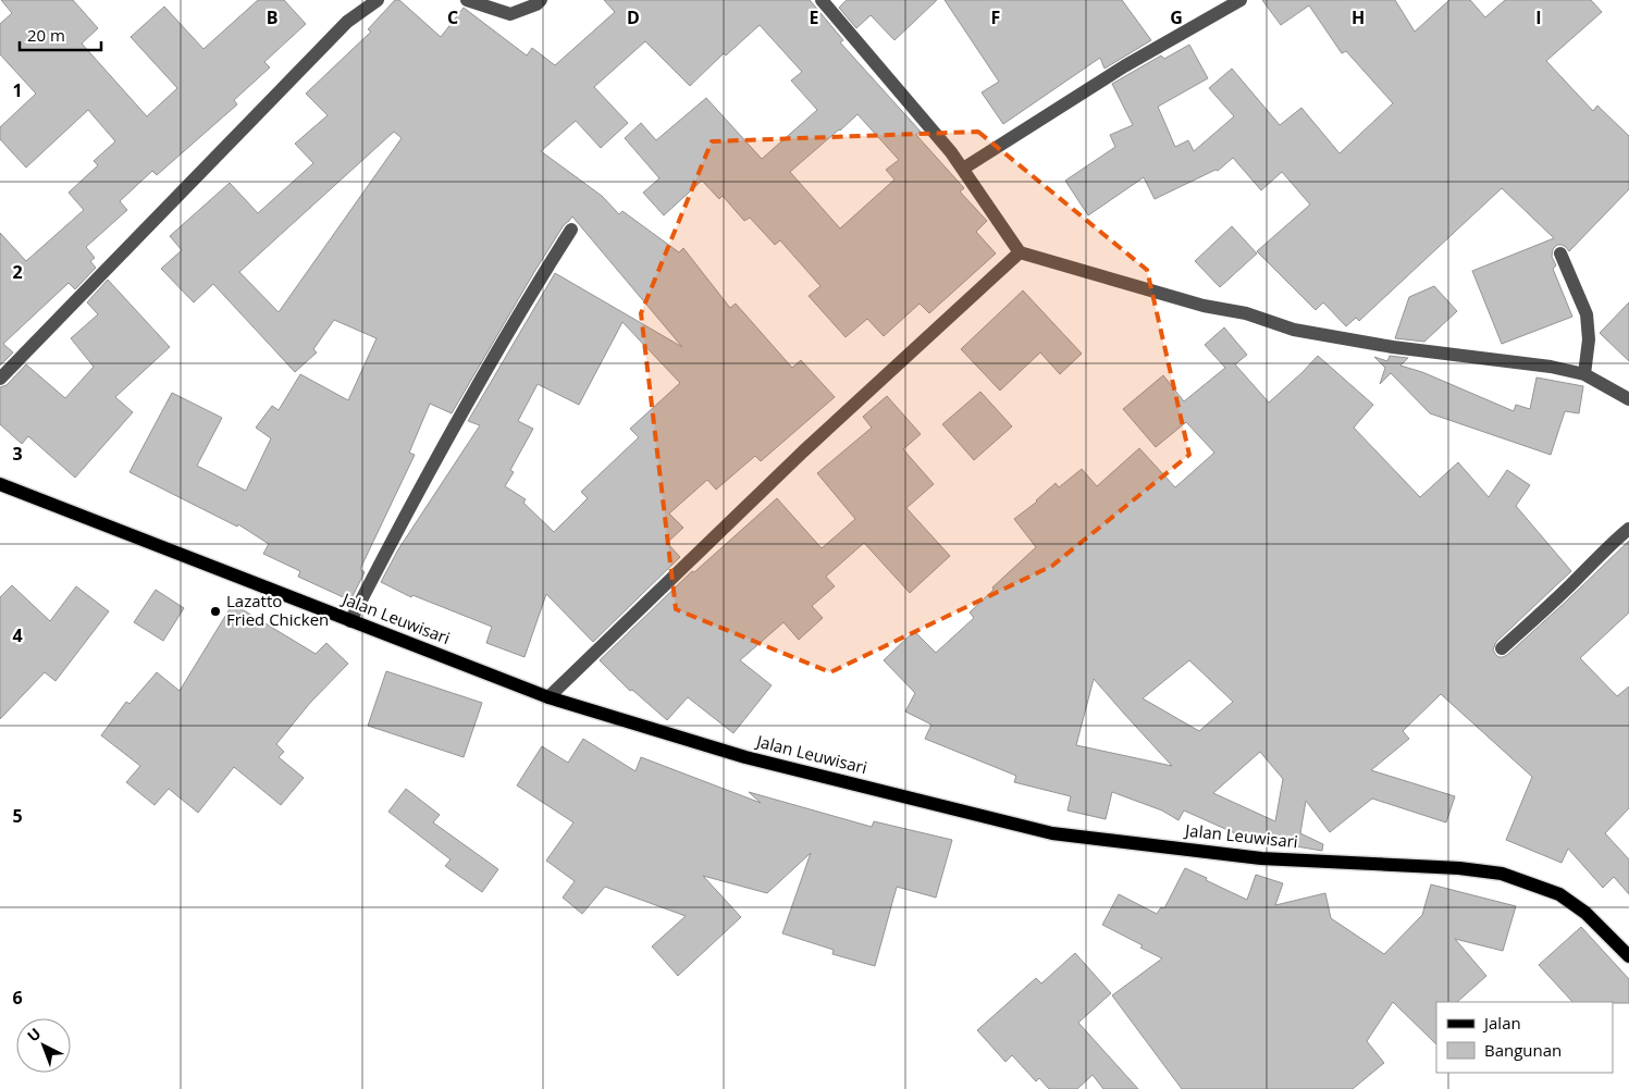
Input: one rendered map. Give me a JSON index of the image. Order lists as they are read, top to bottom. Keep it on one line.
{"streets":{"main road":["Jalan Leuwisari"]},"places":["Lazatto Fried Chicken"],"legend":["Jalan","Bangunan"],"scale_bar":"20 m","north":"top left","grid":{"columns":["B","C","D","E","F","G","H","I"],"rows":["1","2","3","4","5","6"]}}
